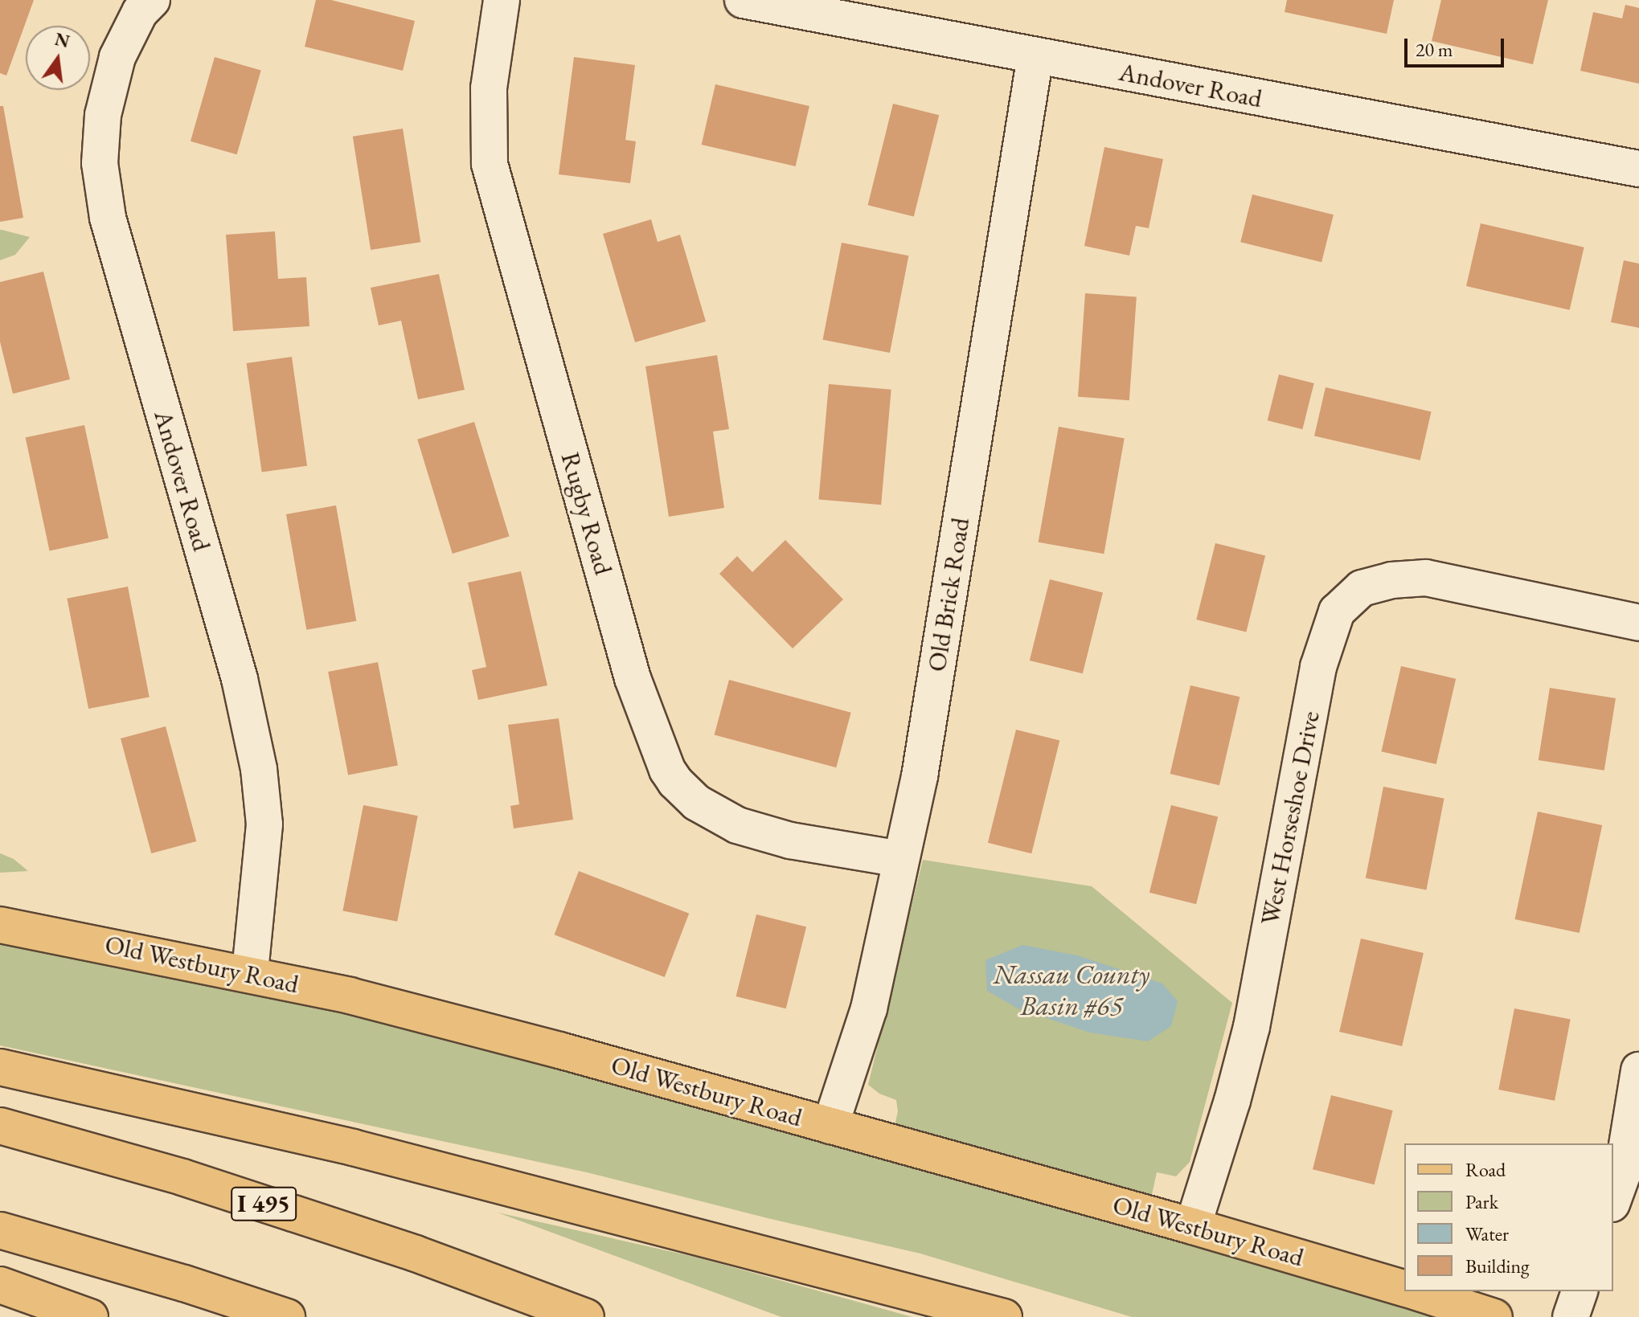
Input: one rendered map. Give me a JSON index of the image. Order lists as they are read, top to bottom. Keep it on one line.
{"streets":{"main road":["Old Westbury Road","I 495"],"street":["Andover Road","Rugby Road","Old Brick Road","West Horseshoe Drive"]},"crossings":[["Andover Road","Old Brick Road"],["Andover Road","Old Westbury Road"],["Rugby Road","Old Brick Road"],["Old Brick Road","Old Westbury Road"],["West Horseshoe Drive","Old Westbury Road"]],"water":["Nassau County Basin #65"],"legend":["Road","Park","Water","Building"],"scale_bar":"20 m","north":"top"}
